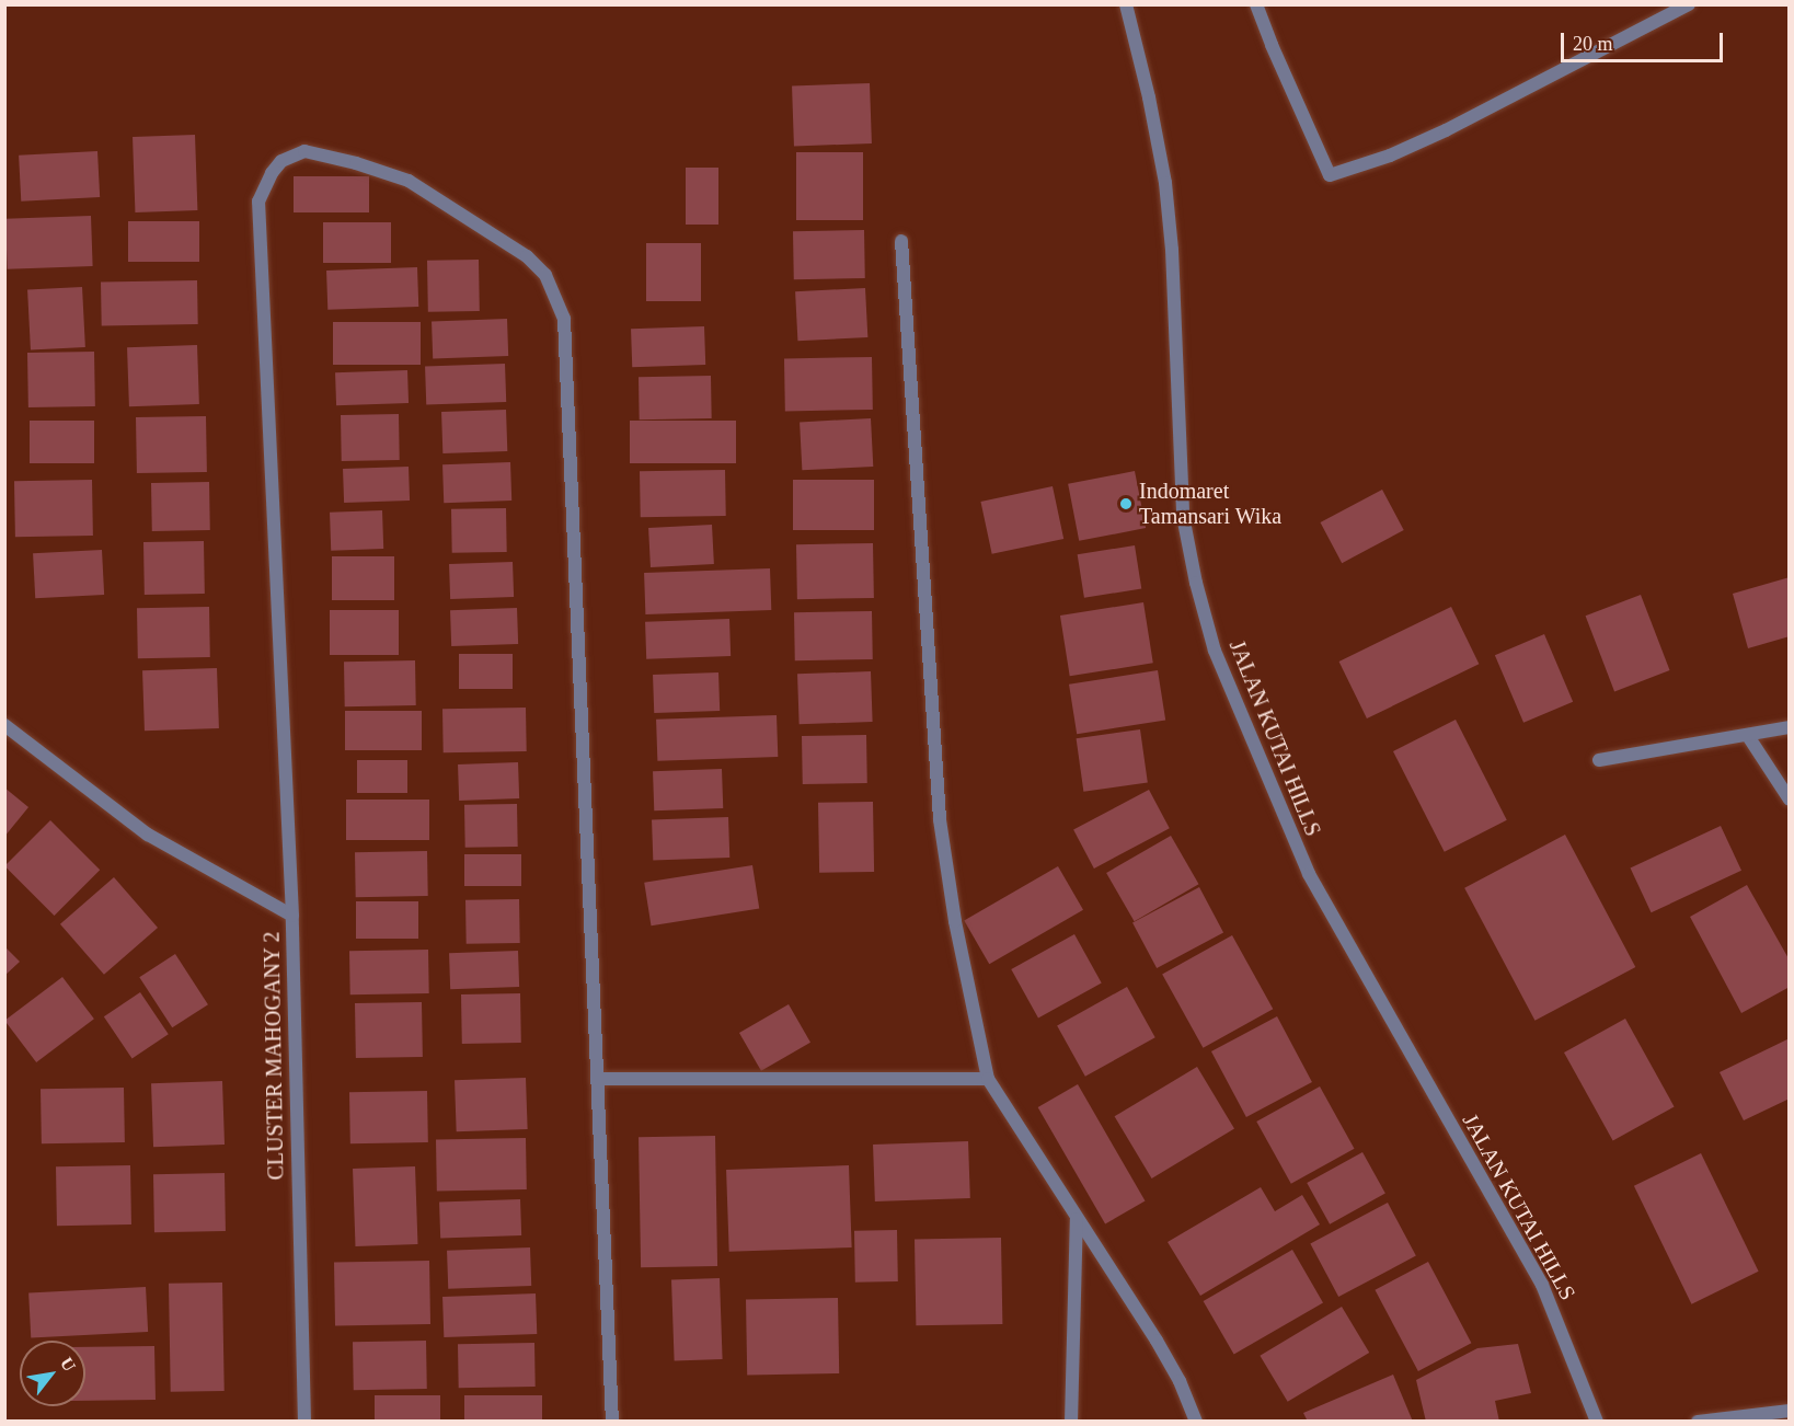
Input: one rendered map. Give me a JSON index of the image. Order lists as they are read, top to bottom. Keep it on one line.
{"streets":{"street":["JALAN KUTAI HILLS","CLUSTER MAHOGANY 2"]},"places":["Indomaret Tamansari Wika"],"scale_bar":"20 m","north":"top right"}
